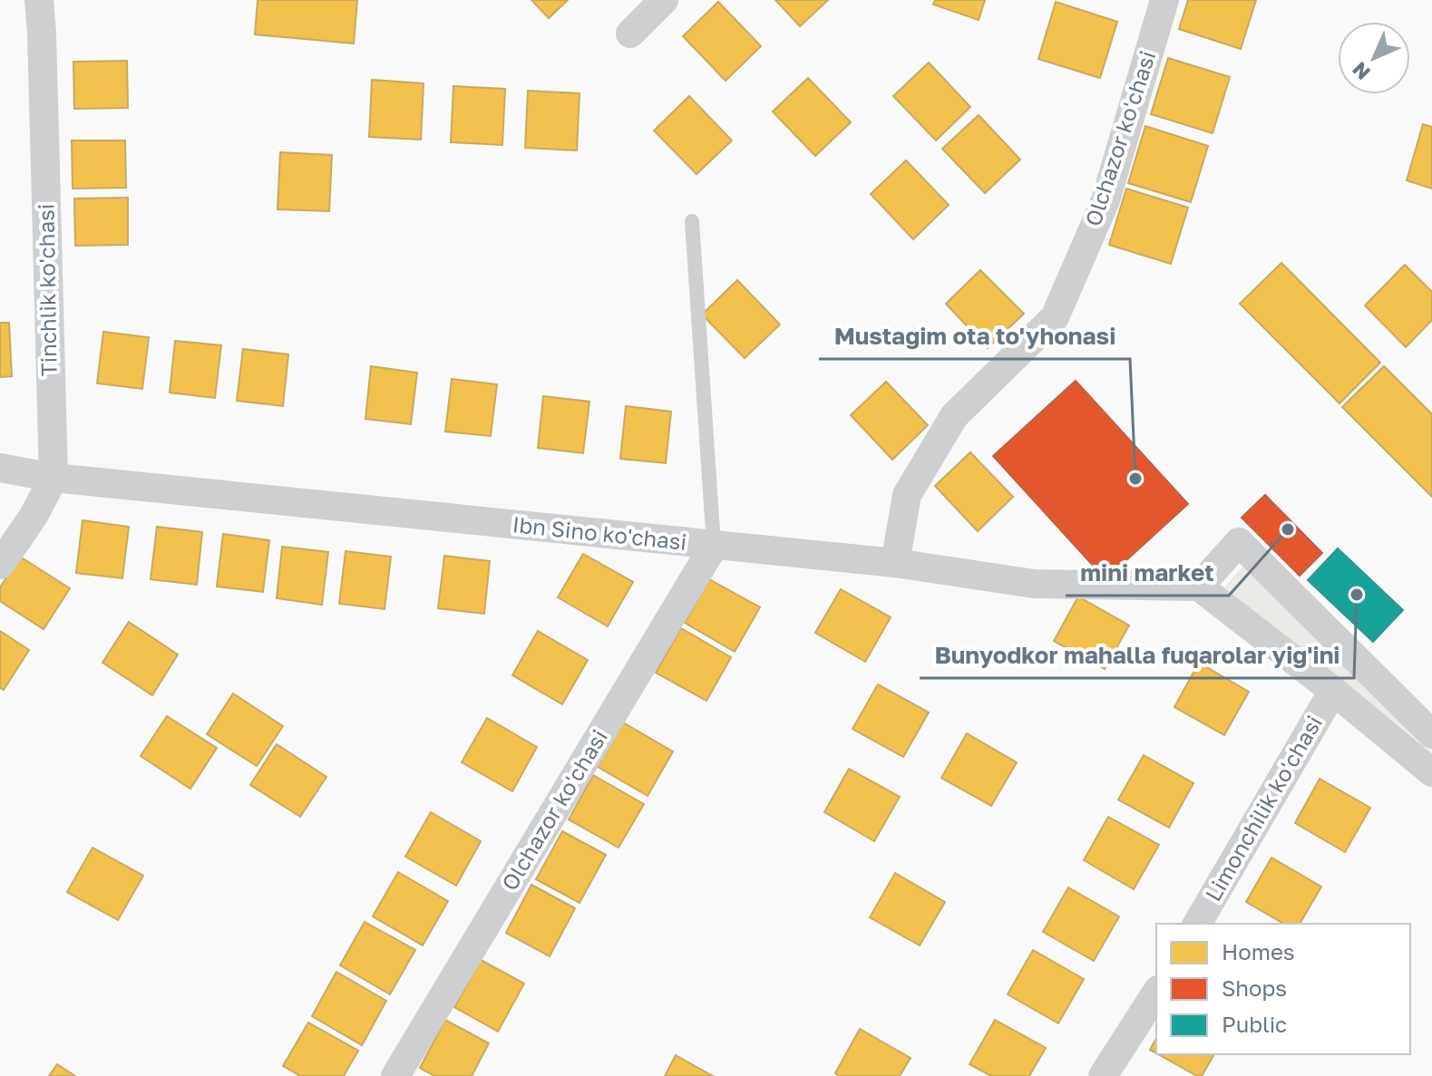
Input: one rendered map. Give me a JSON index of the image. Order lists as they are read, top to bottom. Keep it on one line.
{"streets":{"street":["Olchazor ko'chasi","Tinchlik ko'chasi","Ibn Sino ko'chasi","Limonchilik ko'chasi"]},"crossings":[["Olchazor ko'chasi","Ibn Sino ko'chasi"],["Tinchlik ko'chasi","Ibn Sino ko'chasi"]],"places":["Mustagim ota to'yhonasi","mini market","Bunyodkor mahalla fuqarolar yig'ini"],"legend":["Homes","Shops","Public"],"north":"bottom left"}
